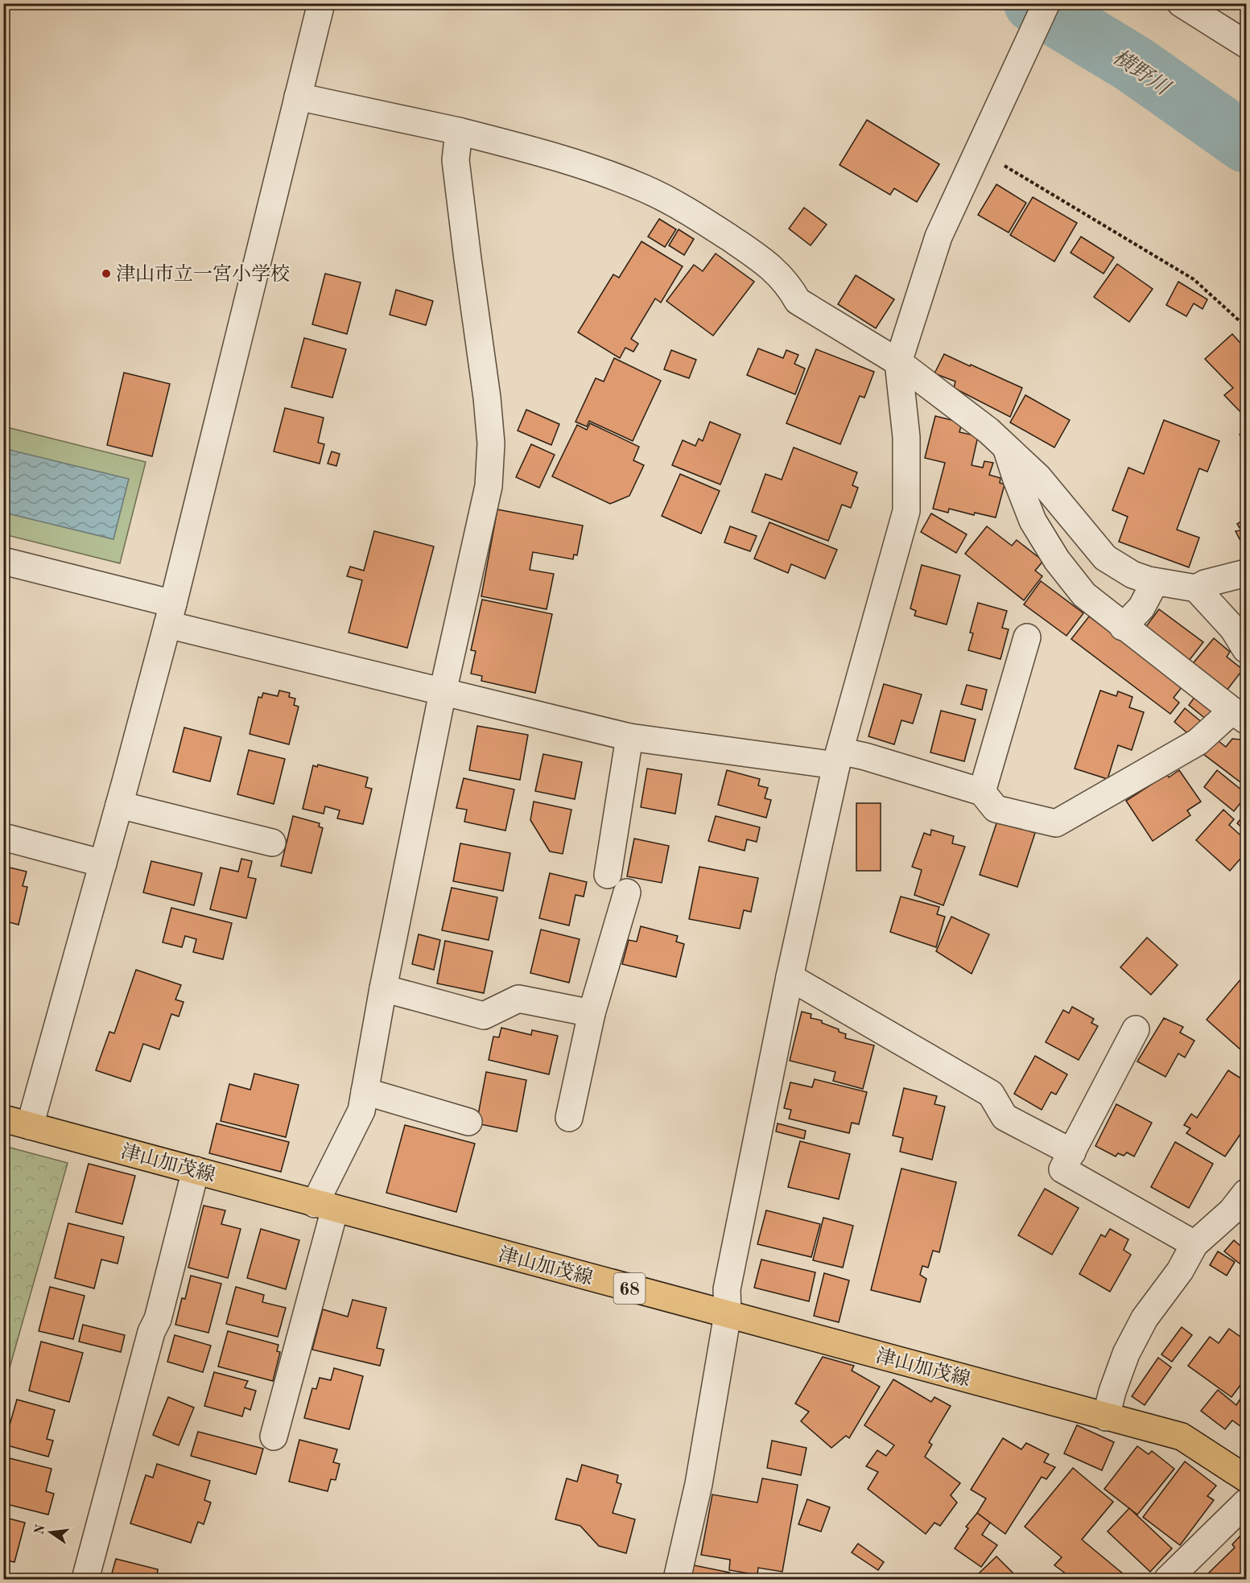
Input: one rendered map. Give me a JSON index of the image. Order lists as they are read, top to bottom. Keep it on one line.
{"streets":{"main road":["津山加茂線","68"]},"water":["横野川"],"places":["津山市立一宮小学校"],"north":"left"}
